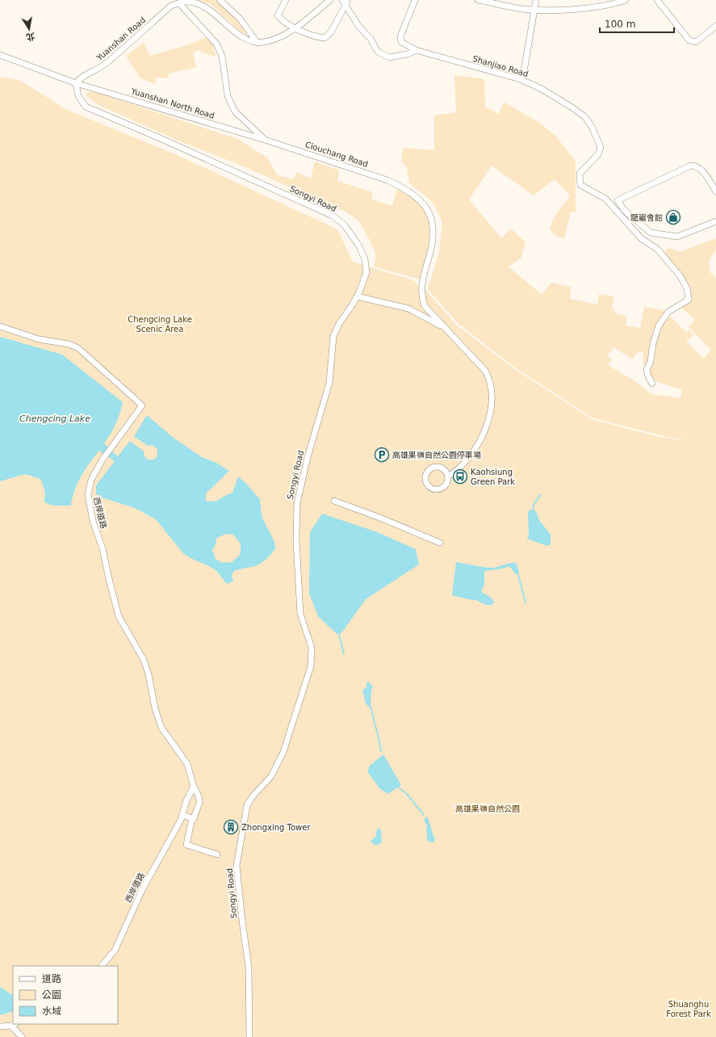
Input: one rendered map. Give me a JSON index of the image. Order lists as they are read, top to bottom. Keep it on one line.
{"streets":{"street":["Yuanshan Road","Shanjiao Road","Yuanshan North Road","Ciouchang Road","Songyi Road","西岸道路"]},"crossings":[["Yuanshan Road","Yuanshan North Road"],["Yuanshan Road","Ciouchang Road"],["Yuanshan Road","Songyi Road"],["Yuanshan North Road","Ciouchang Road"],["Yuanshan North Road","Songyi Road"]],"water":["Chengcing Lake"],"parks":["Chengcing Lake Scenic Area","高雄果嶺自然公園","Shuanghu Forest Park"],"places":{"shop":["龍巖會館"],"parking":["高雄果嶺自然公園停車場"],"bus stop":["Kaohsiung Green Park"],"building":["Zhongxing Tower"]},"legend":["道路","公園","水域"],"scale_bar":"100 m","north":"bottom"}
